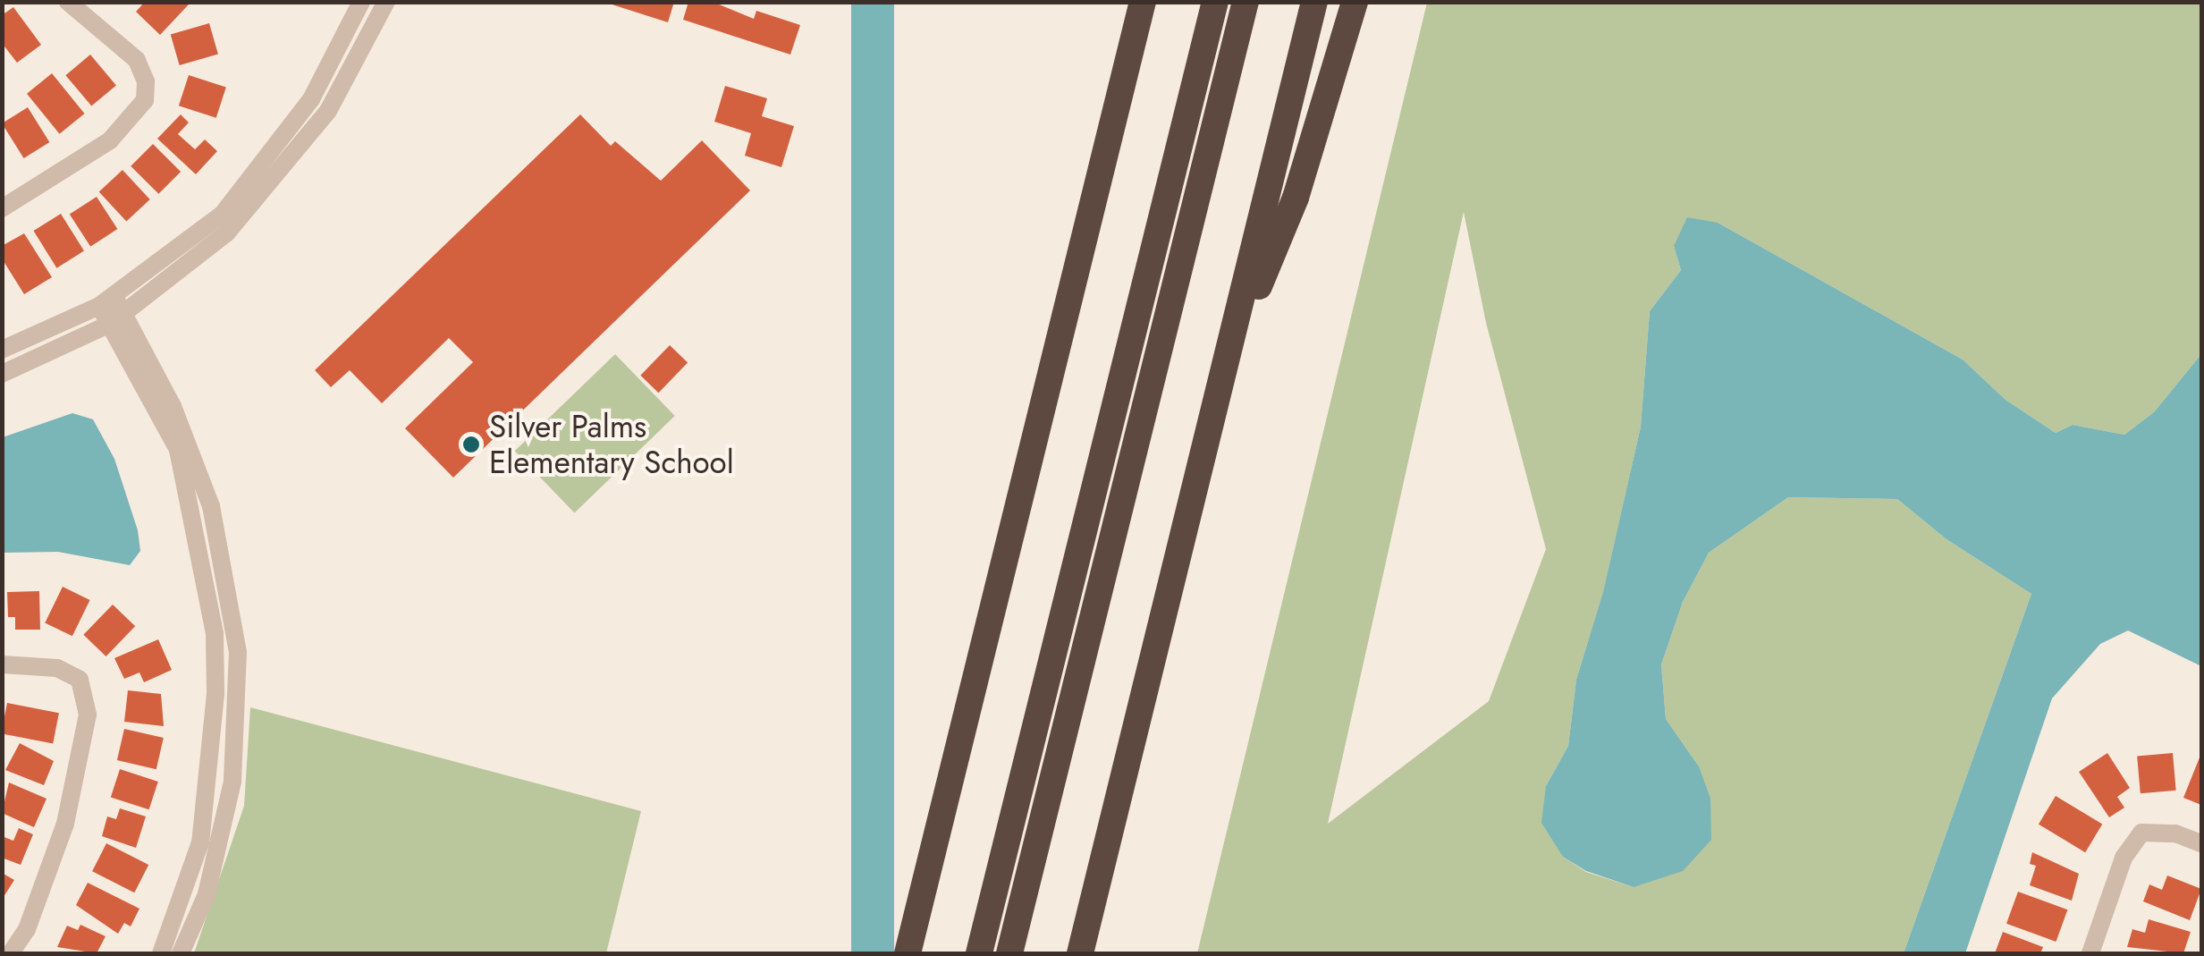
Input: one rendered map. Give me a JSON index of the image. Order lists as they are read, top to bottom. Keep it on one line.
{"places":["Silver Palms Elementary School"]}
